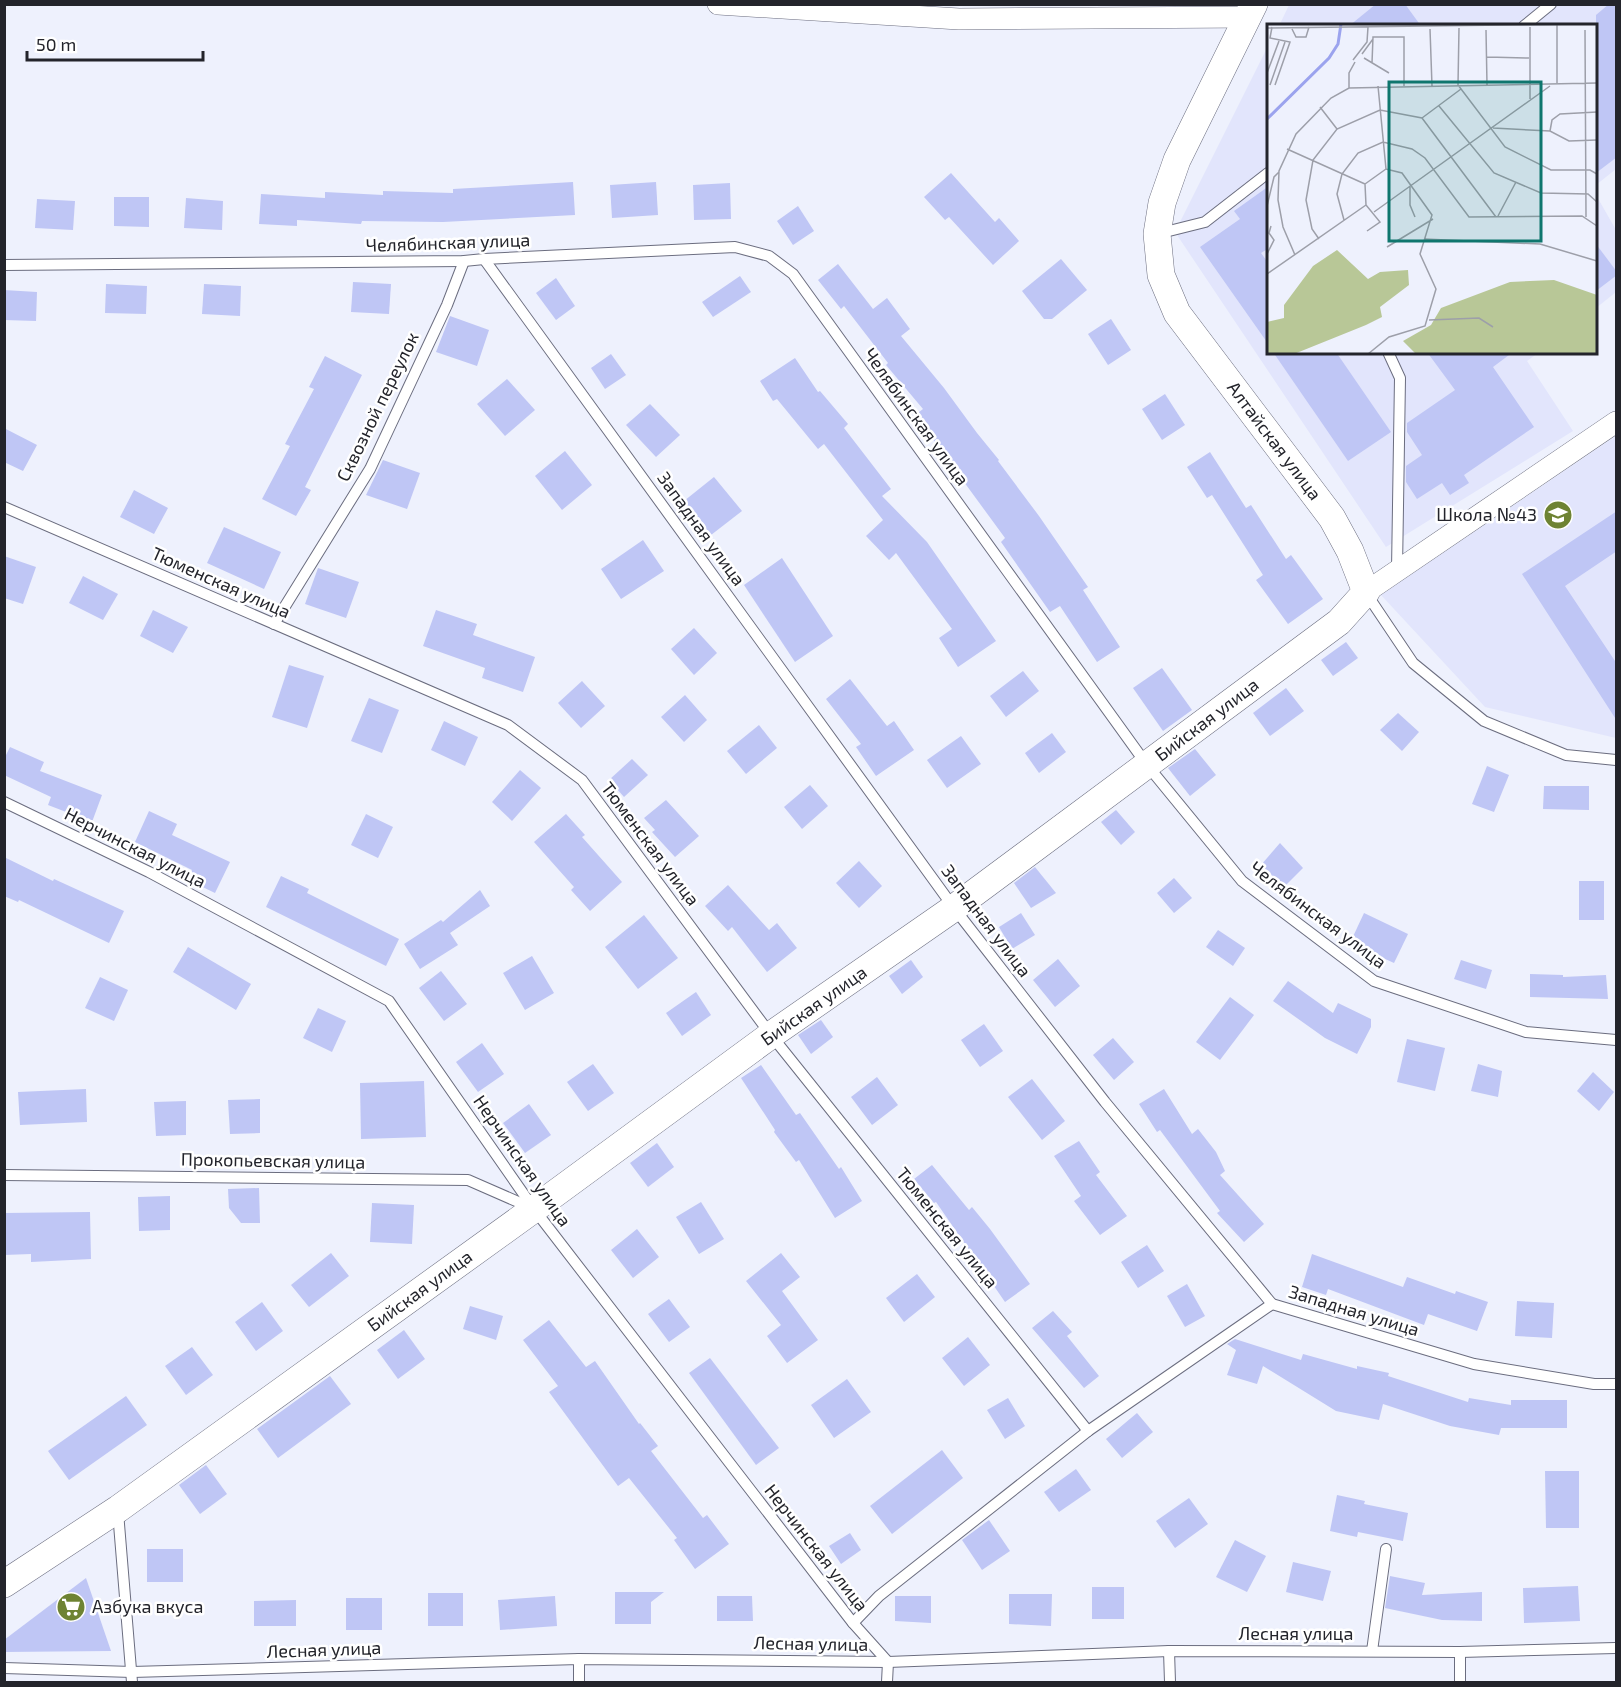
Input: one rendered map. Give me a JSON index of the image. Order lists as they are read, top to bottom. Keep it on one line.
{"streets":{"street":["Алтайская улица","Бийская улица"],"lane":["Челябинская улица","Сквозной переулок","Западная улица","Тюменская улица","Нерчинская улица","Прокопьевская улица","Лесная улица"]},"crossings":[["Челябинская улица","Сквозной переулок"],["Челябинская улица","Западная улица"],["Челябинская улица","Бийская улица"],["Сквозной переулок","Тюменская улица"],["Алтайская улица","Бийская улица"],["Западная улица","Бийская улица"],["Тюменская улица","Бийская улица"],["Бийская улица","Нерчинская улица"],["Бийская улица","Прокопьевская улица"],["Нерчинская улица","Прокопьевская улица"],["Нерчинская улица","Лесная улица"]],"places":{"school or university":["Школа №43"],"supermarket":["Азбука вкуса"]},"scale_bar":"50 m"}
